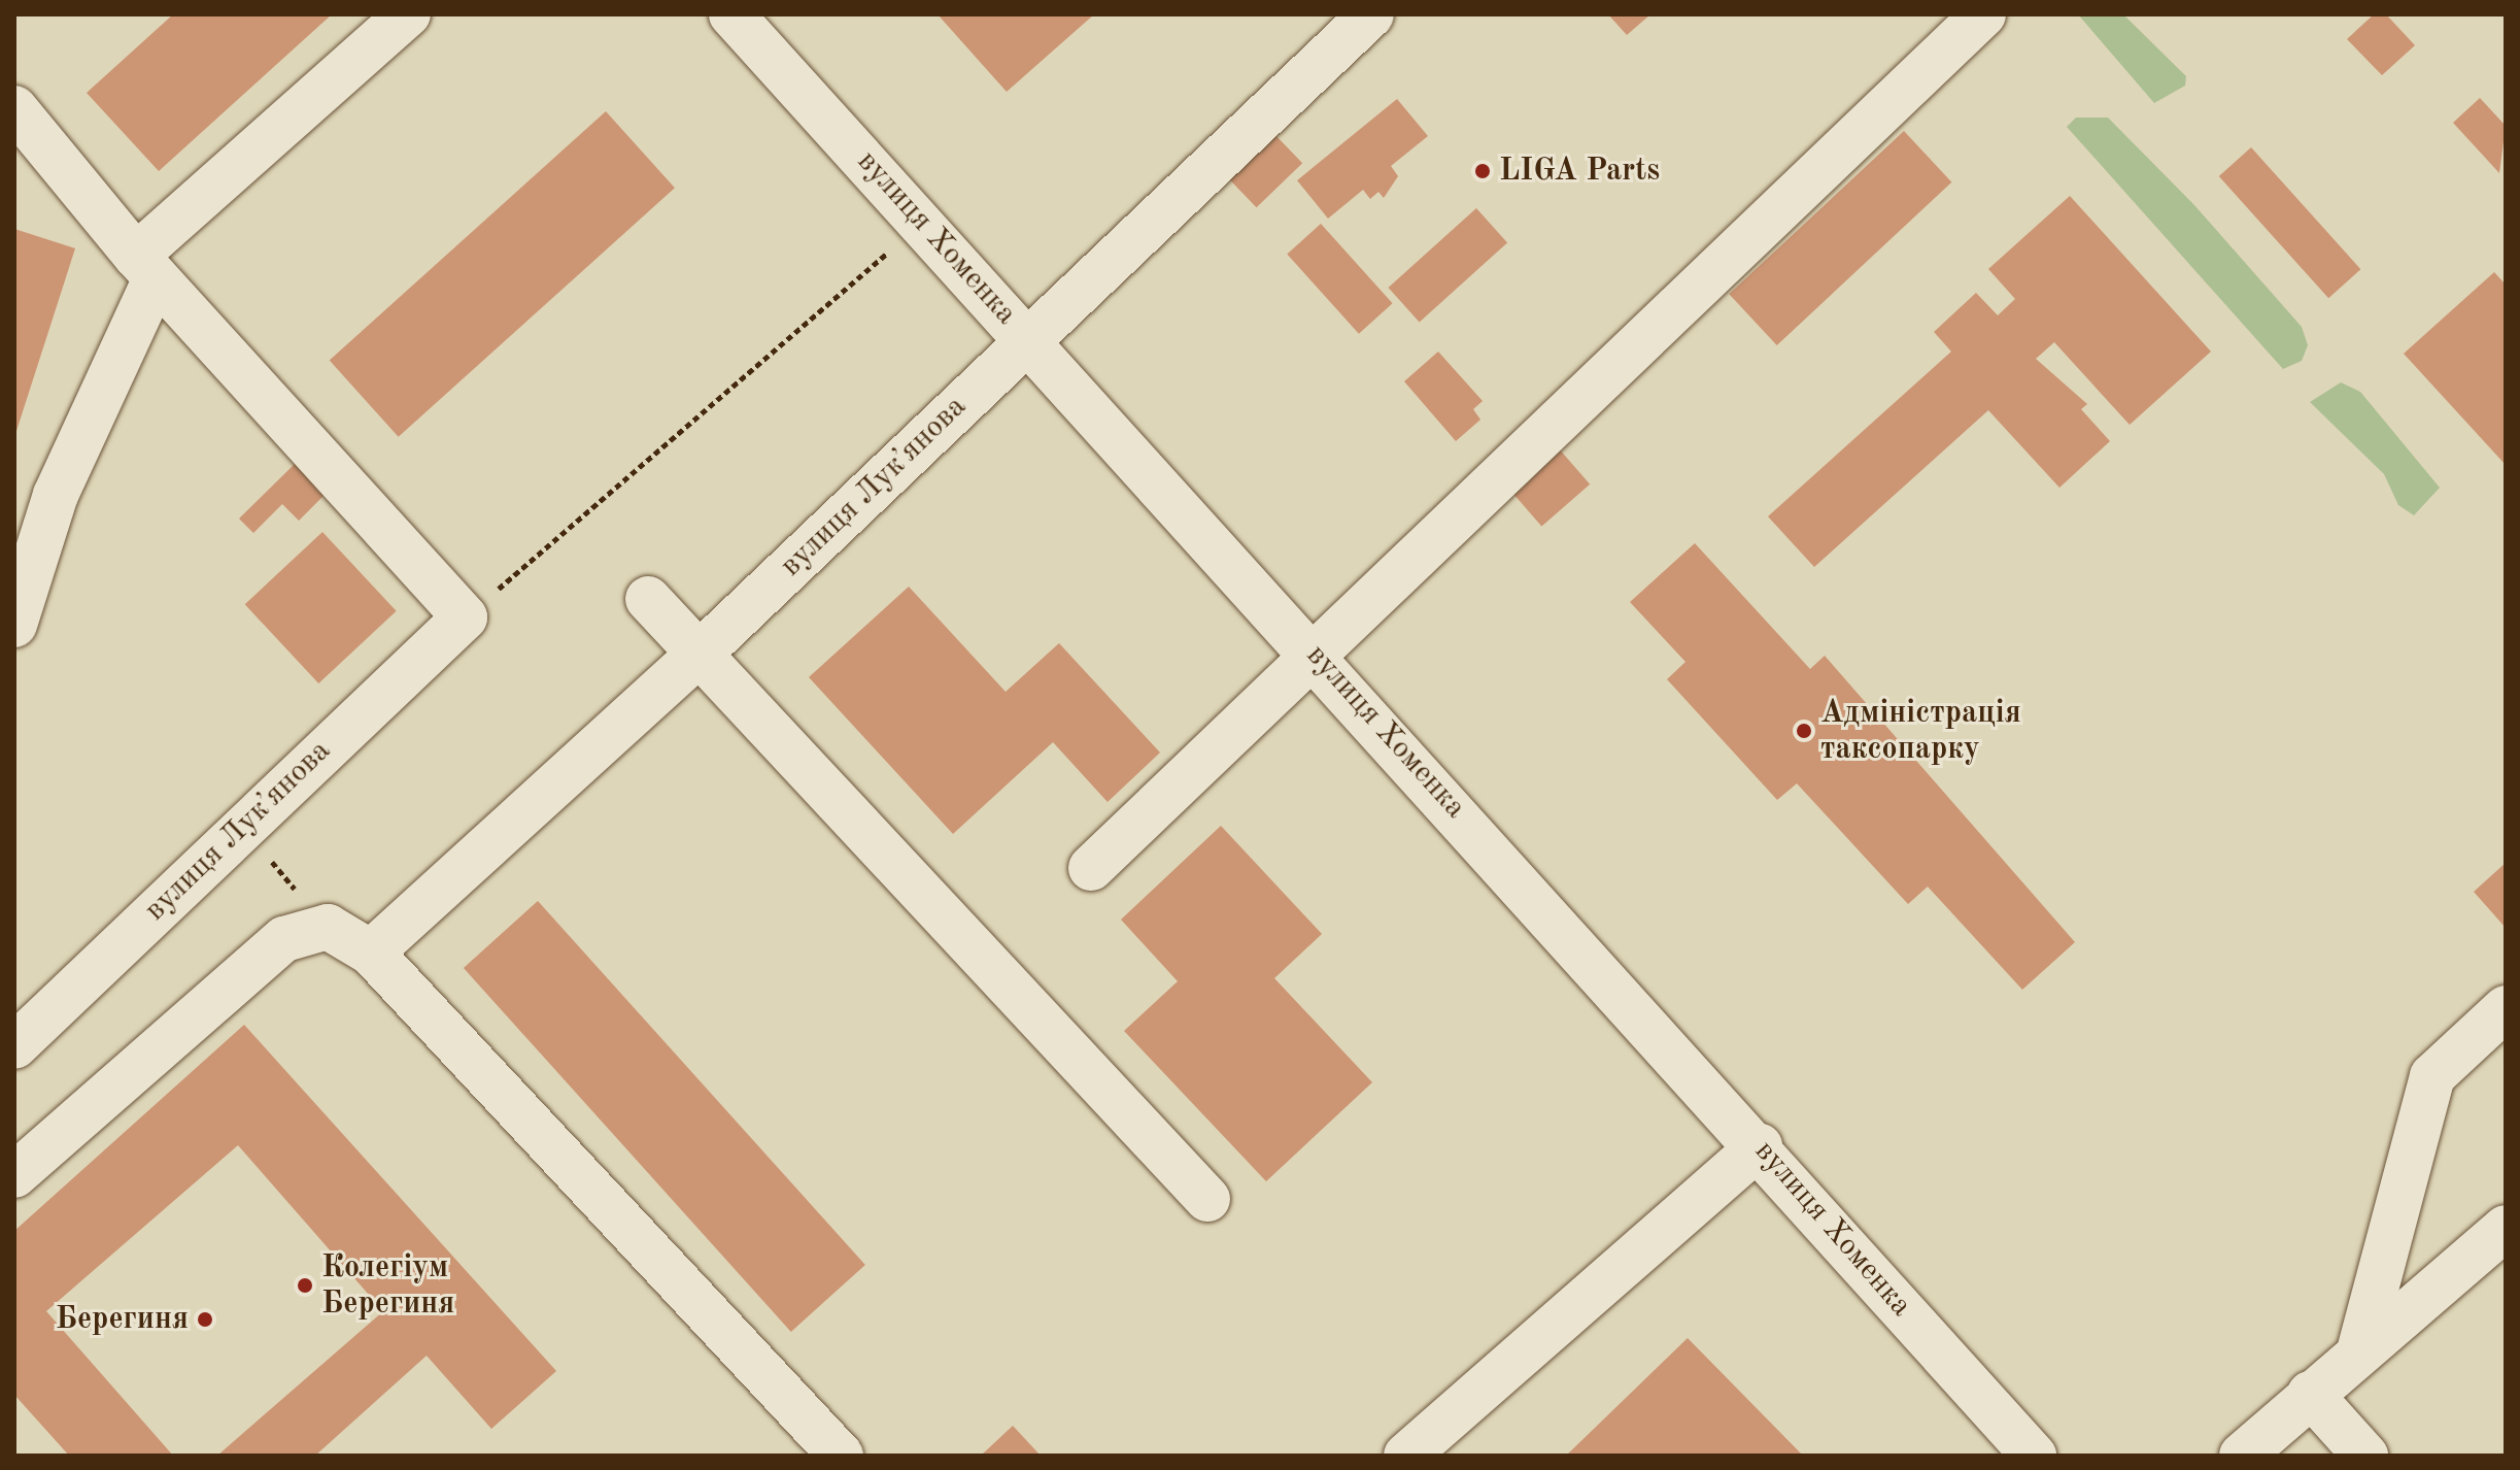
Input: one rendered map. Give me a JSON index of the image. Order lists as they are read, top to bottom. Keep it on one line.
{"streets":{"street":["вулиця Хоменка","вулиця Лукʼянова"]},"crossings":[["вулиця Хоменка","вулиця Лукʼянова"]],"places":["LIGA Parts","Адміністрація таксопарку","Колегіум Берегиня","Берегиня"]}
